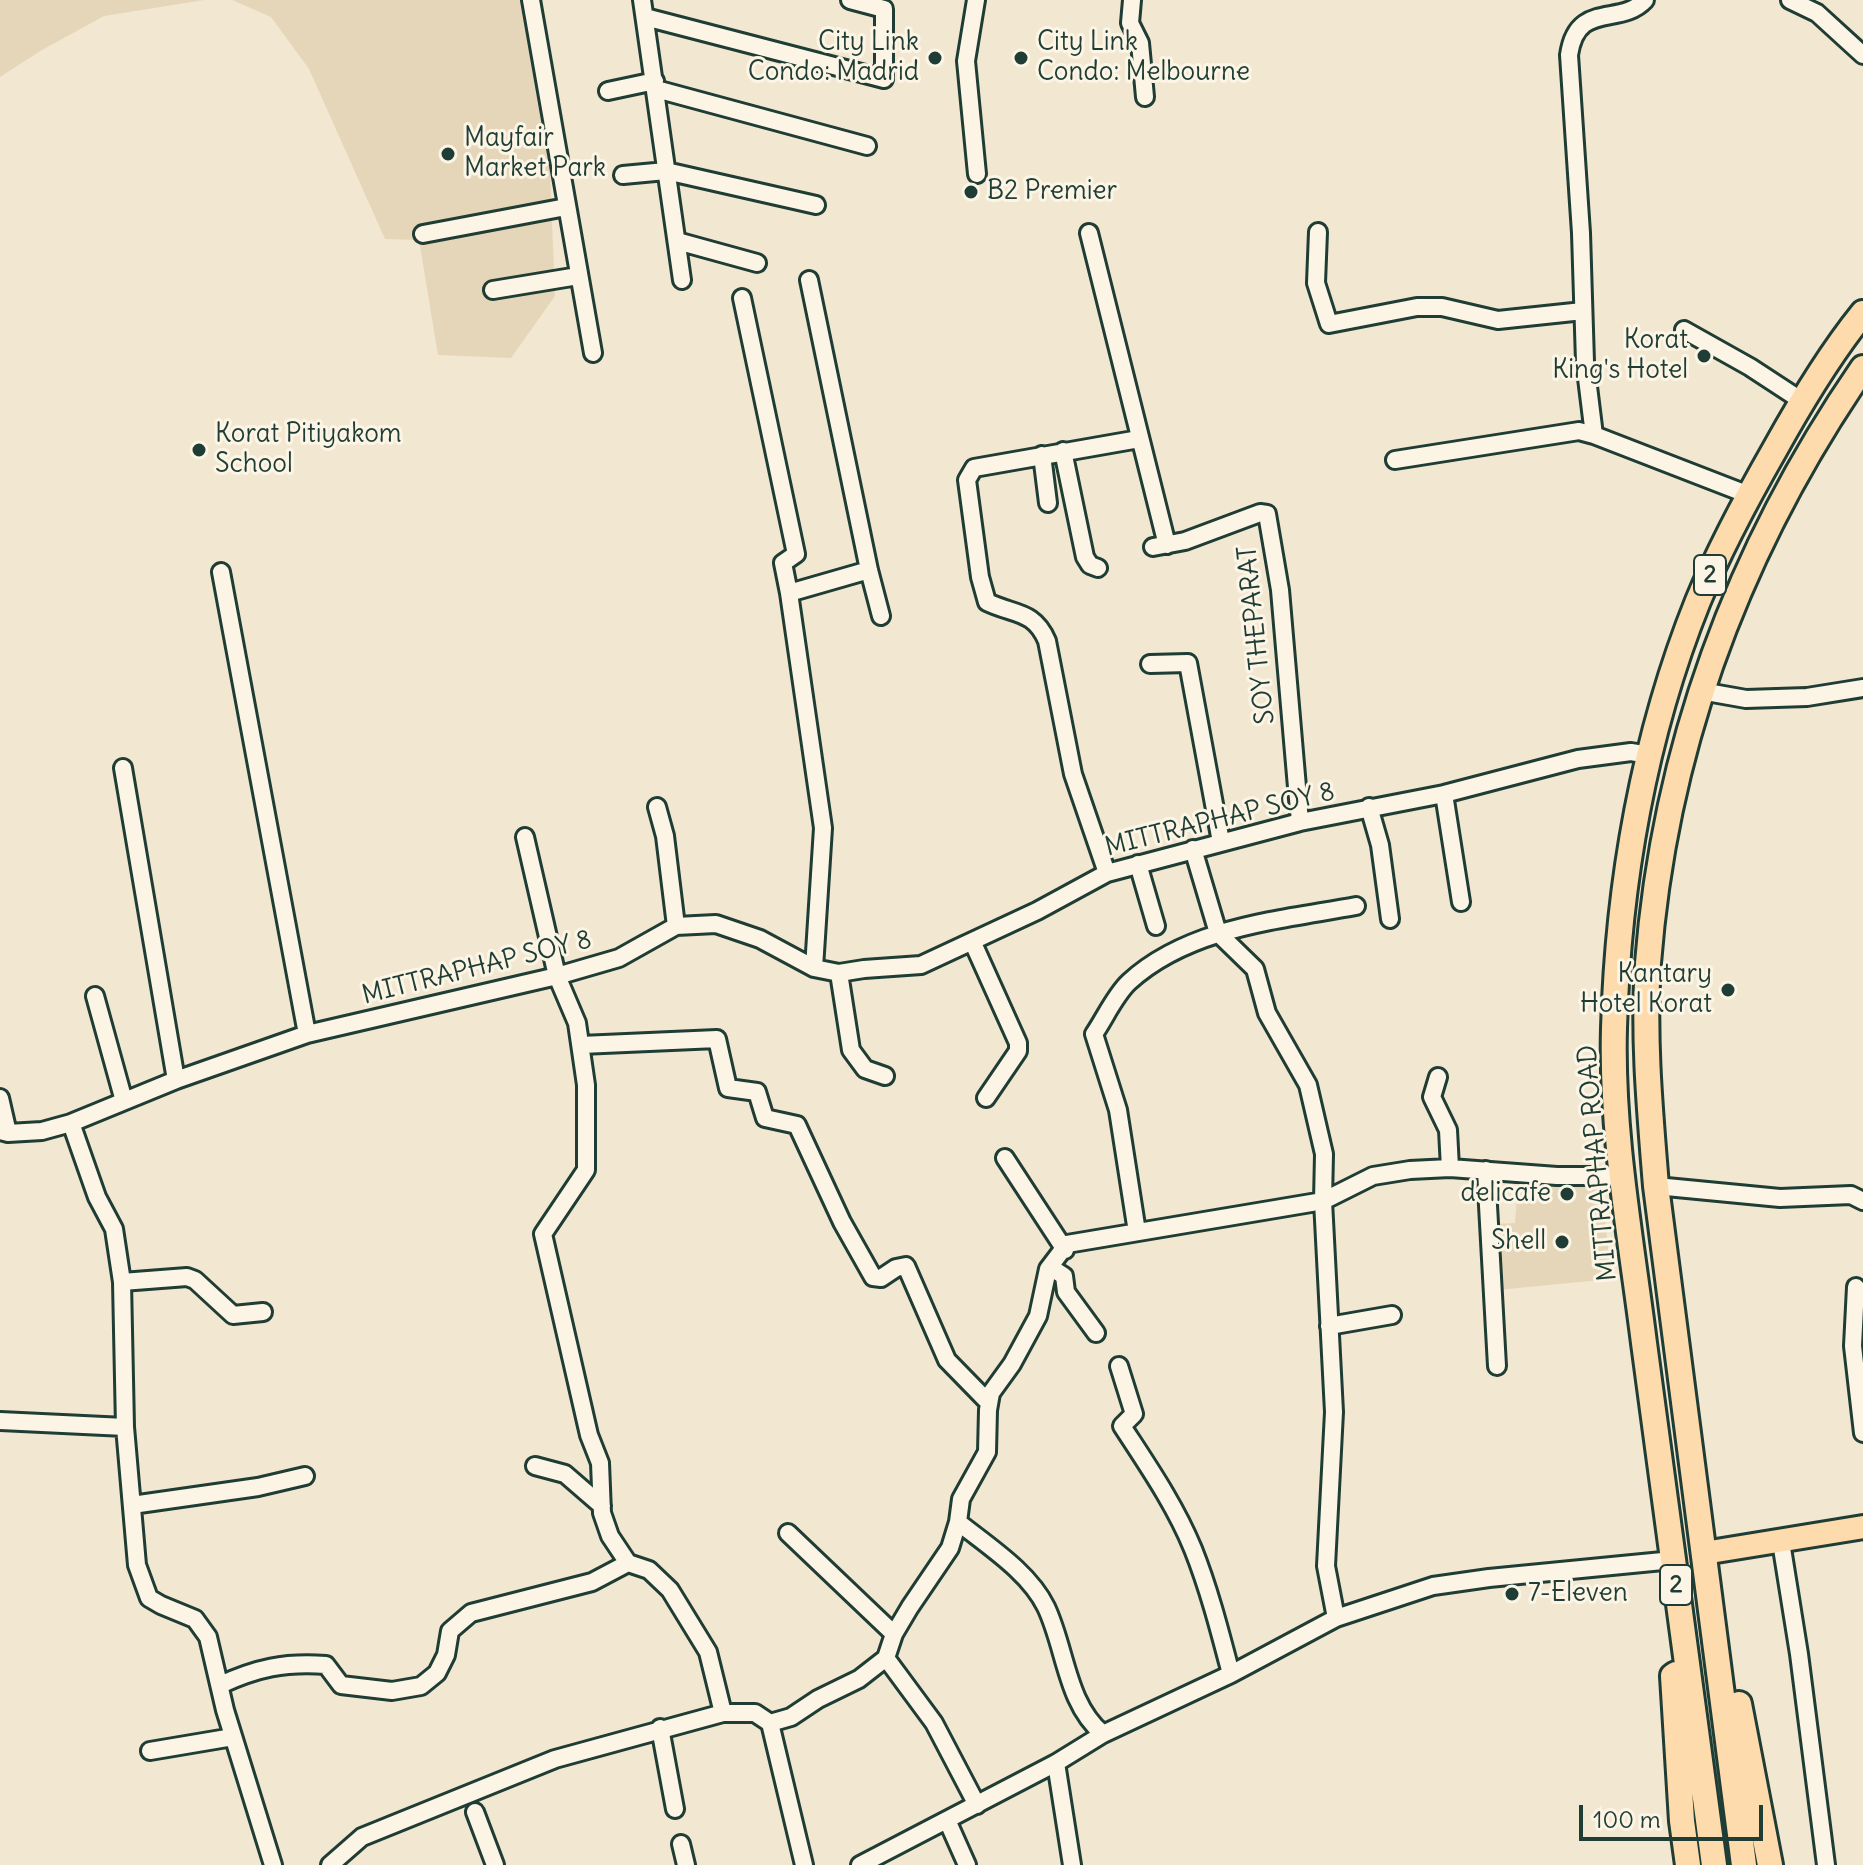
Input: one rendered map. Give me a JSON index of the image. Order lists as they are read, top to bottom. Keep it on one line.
{"streets":{"highway":["2","MITTRAPHAP ROAD"],"street":["SOY THEPARAT","MITTRAPHAP SOY 8"]},"crossings":[["SOY THEPARAT","MITTRAPHAP SOY 8"],["MITTRAPHAP SOY 8","MITTRAPHAP ROAD"]],"places":["City Link Condo: Madrid","City Link Condo: Melbourne","Mayfair Market Park","B2 Premier","Korat King's Hotel","Korat Pitiyakom School","Kantary Hotel Korat","delicafe","Shell","7-Eleven"],"scale_bar":"100 m"}
